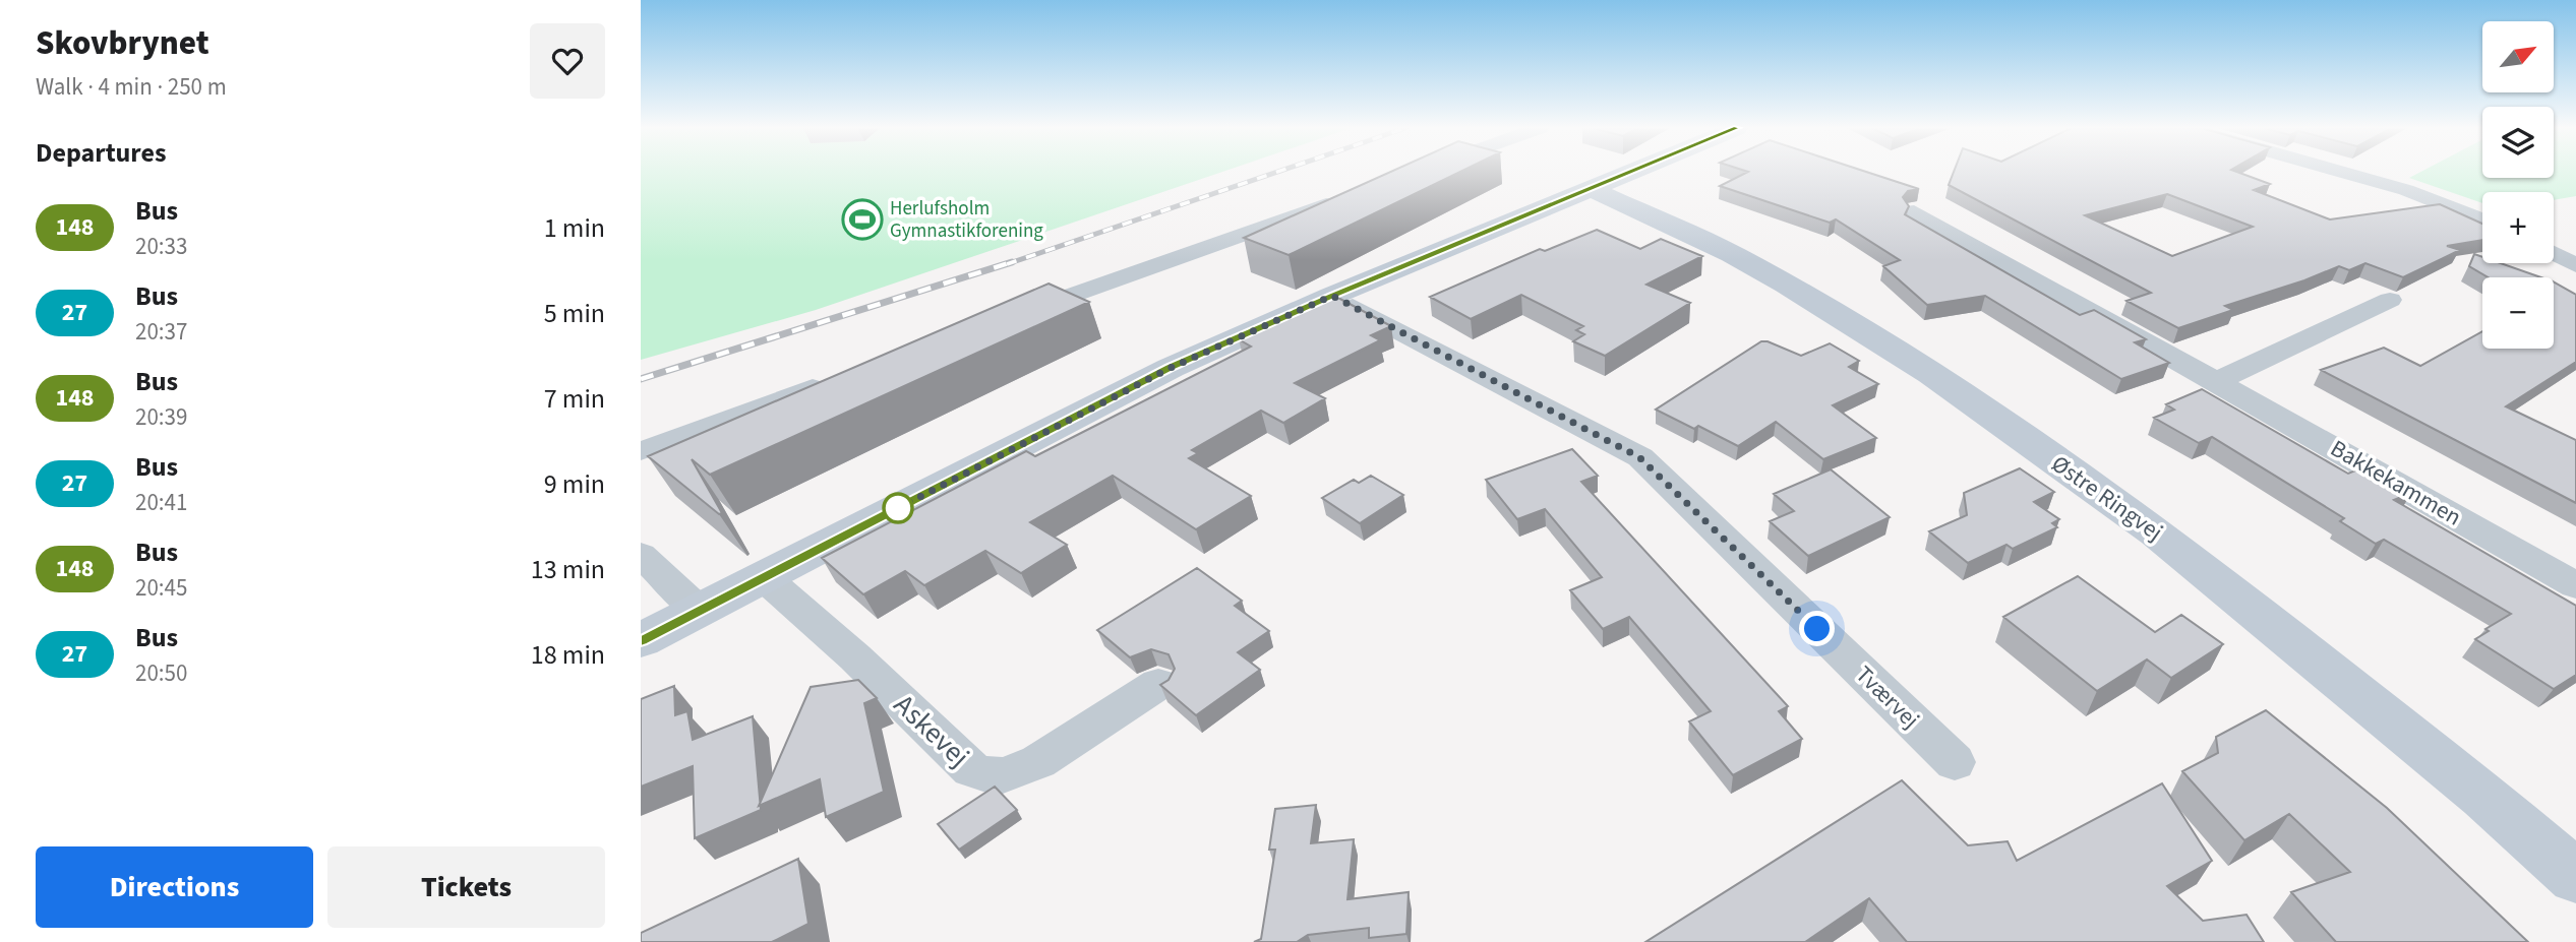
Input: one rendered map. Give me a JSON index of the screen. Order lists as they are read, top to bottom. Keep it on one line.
{"streets":{"street":["Bakkekammen","Østre Ringvej","Tværvej","Askevej"]},"places":{"sports":["Herlufsholm Gymnastikforening"]},"lines":["bus line 148"],"north":"top right","page":{"heading":[["Skovbrynet","Walk · 4 min · 250 m"],"Departures"],"map_buttons":["+","−"],"list":[{"mark":"148","name":"Bus","note":"20:33","value":"1 min"},{"mark":"27","name":"Bus","note":"20:37","value":"5 min"},{"mark":"148","name":"Bus","note":"20:39","value":"7 min"},{"mark":"27","name":"Bus","note":"20:41","value":"9 min"},{"mark":"148","name":"Bus","note":"20:45","value":"13 min"},{"mark":"27","name":"Bus","note":"20:50","value":"18 min"}],"buttons":["Directions","Tickets"]}}
